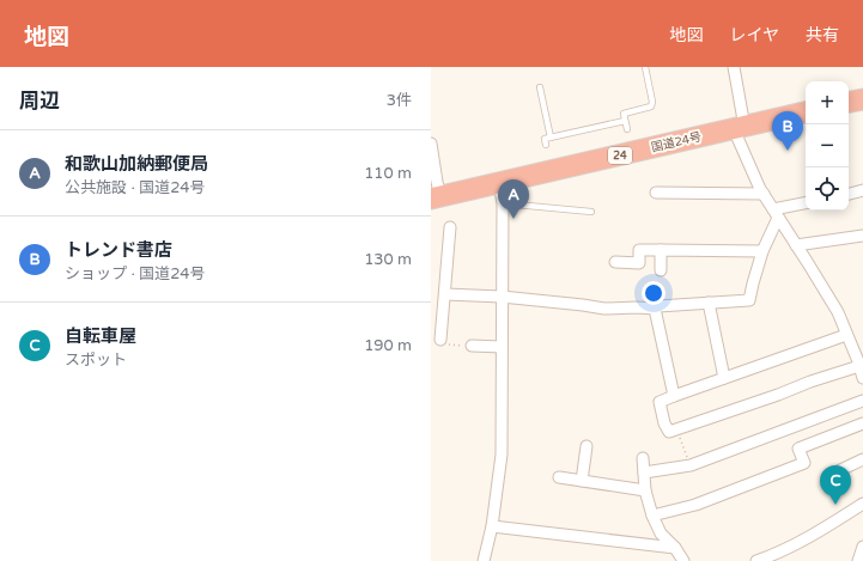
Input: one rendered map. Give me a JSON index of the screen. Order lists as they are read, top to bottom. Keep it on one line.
{"streets":{"highway":["国道24号","24"]},"page":{"header":"地図","nav":["地図","レイヤ","共有"],"heading":["周辺","3件"],"map_buttons":["+","−"],"pins":["B","A","C"],"list":[{"mark":"A","name":"和歌山加納郵便局","note":"公共施設 · 国道24号","value":"110 m"},{"mark":"B","name":"トレンド書店","note":"ショップ · 国道24号","value":"130 m"},{"mark":"C","name":"自転車屋","note":"スポット","value":"190 m"}]}}
